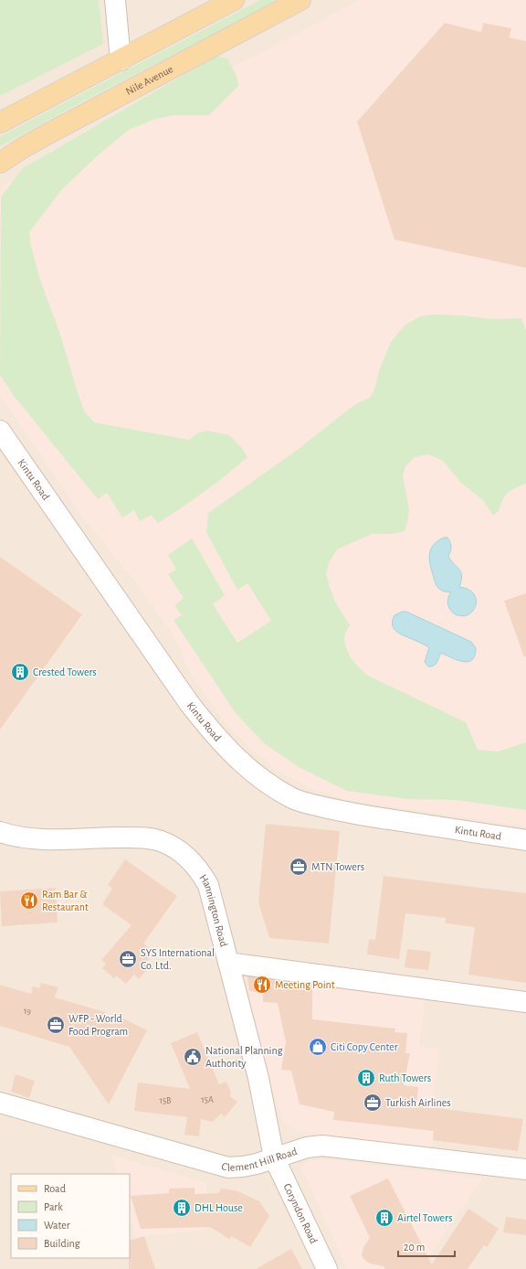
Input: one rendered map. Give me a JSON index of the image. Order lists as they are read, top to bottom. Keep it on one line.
{"streets":{"main road":["Nile Avenue"],"street":["Kintu Road","Hannington Road","Clement Hill Road","Coryndon Road"]},"crossings":[["Hannington Road","Clement Hill Road"],["Hannington Road","Coryndon Road"],["Clement Hill Road","Coryndon Road"]],"places":{"building":["Crested Towers","Ruth Towers","DHL House","Airtel Towers"],"office":["MTN Towers","SYS International Co. Ltd.","WFP - World Food Program","Turkish Airlines"],"restaurant":["Ram Bar & Restaurant","Meeting Point"],"shop":["Citi Copy Center"],"public building":["National Planning Authority"]},"house_numbers":["19","15A","15B"],"legend":["Road","Park","Water","Building"],"scale_bar":"20 m"}
